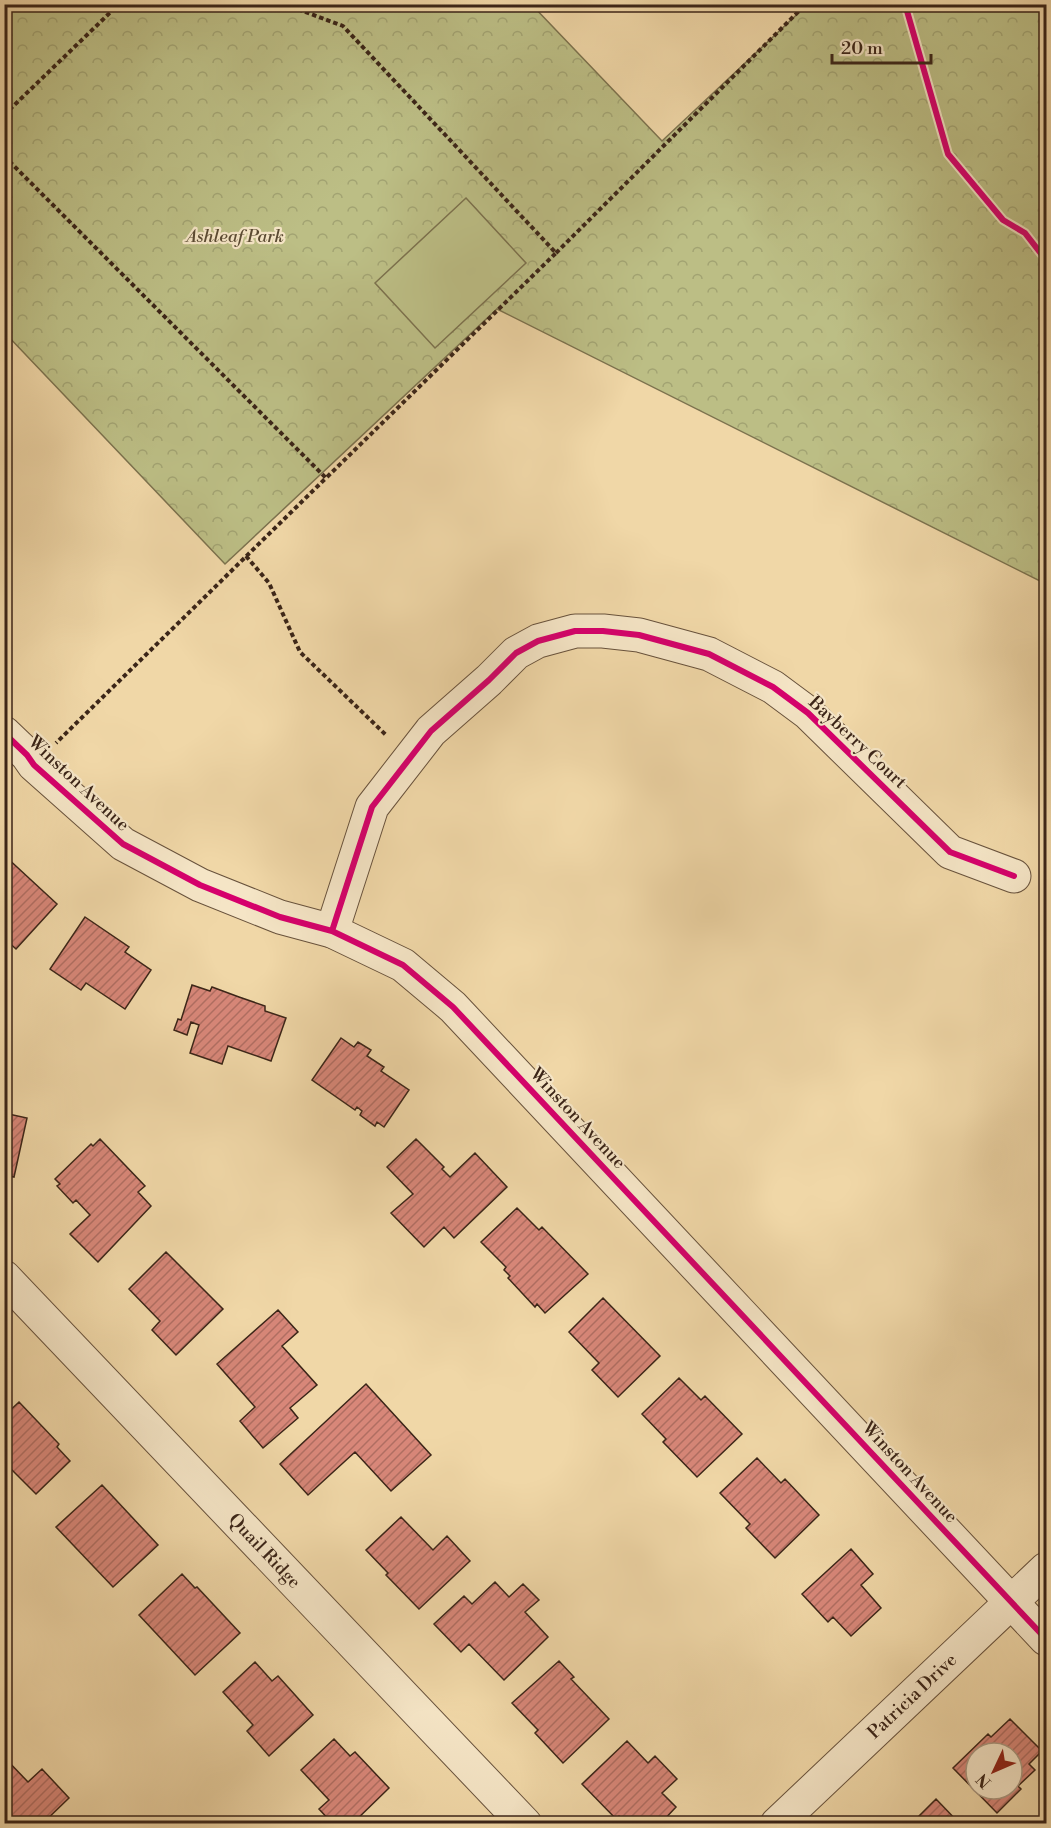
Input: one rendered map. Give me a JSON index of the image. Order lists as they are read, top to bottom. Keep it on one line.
{"streets":{"street":["Bayberry Court","Winston Avenue","Quail Ridge","Patricia Drive"]},"crossings":[["Bayberry Court","Winston Avenue"],["Winston Avenue","Patricia Drive"]],"parks":["Ashleaf Park"],"scale_bar":"20 m","north":"bottom left"}
